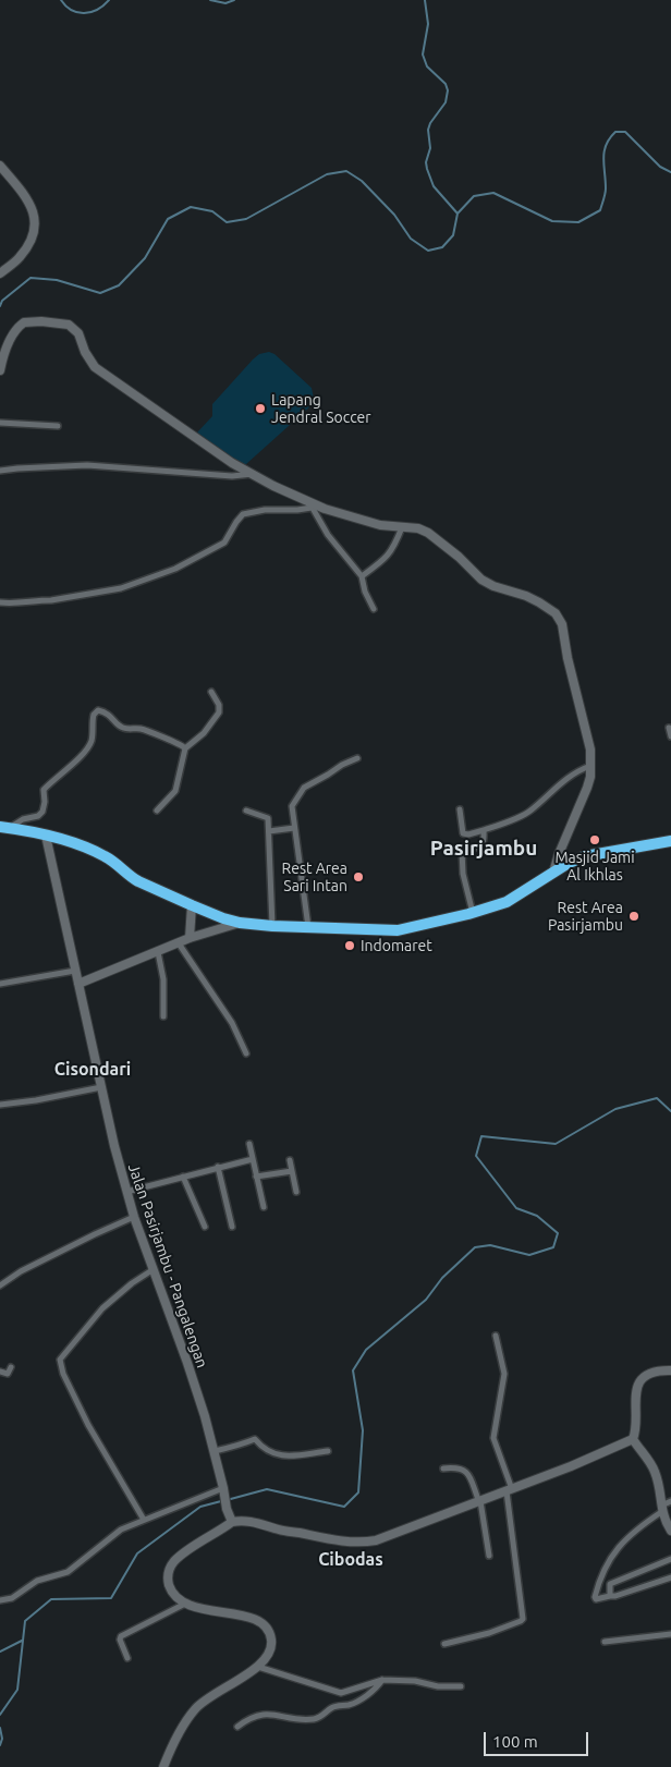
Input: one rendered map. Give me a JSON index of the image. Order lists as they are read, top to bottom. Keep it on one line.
{"streets":{"main road":["Jalan Pasirjambu - Pangalengan"]},"districts":["Pasirjambu","Cisondari","Cibodas"],"places":["Lapang Jendral Soccer","Masjid Jami Al Ikhlas","Rest Area Sari Intan","Rest Area Pasirjambu","Indomaret"],"scale_bar":"100 m"}
